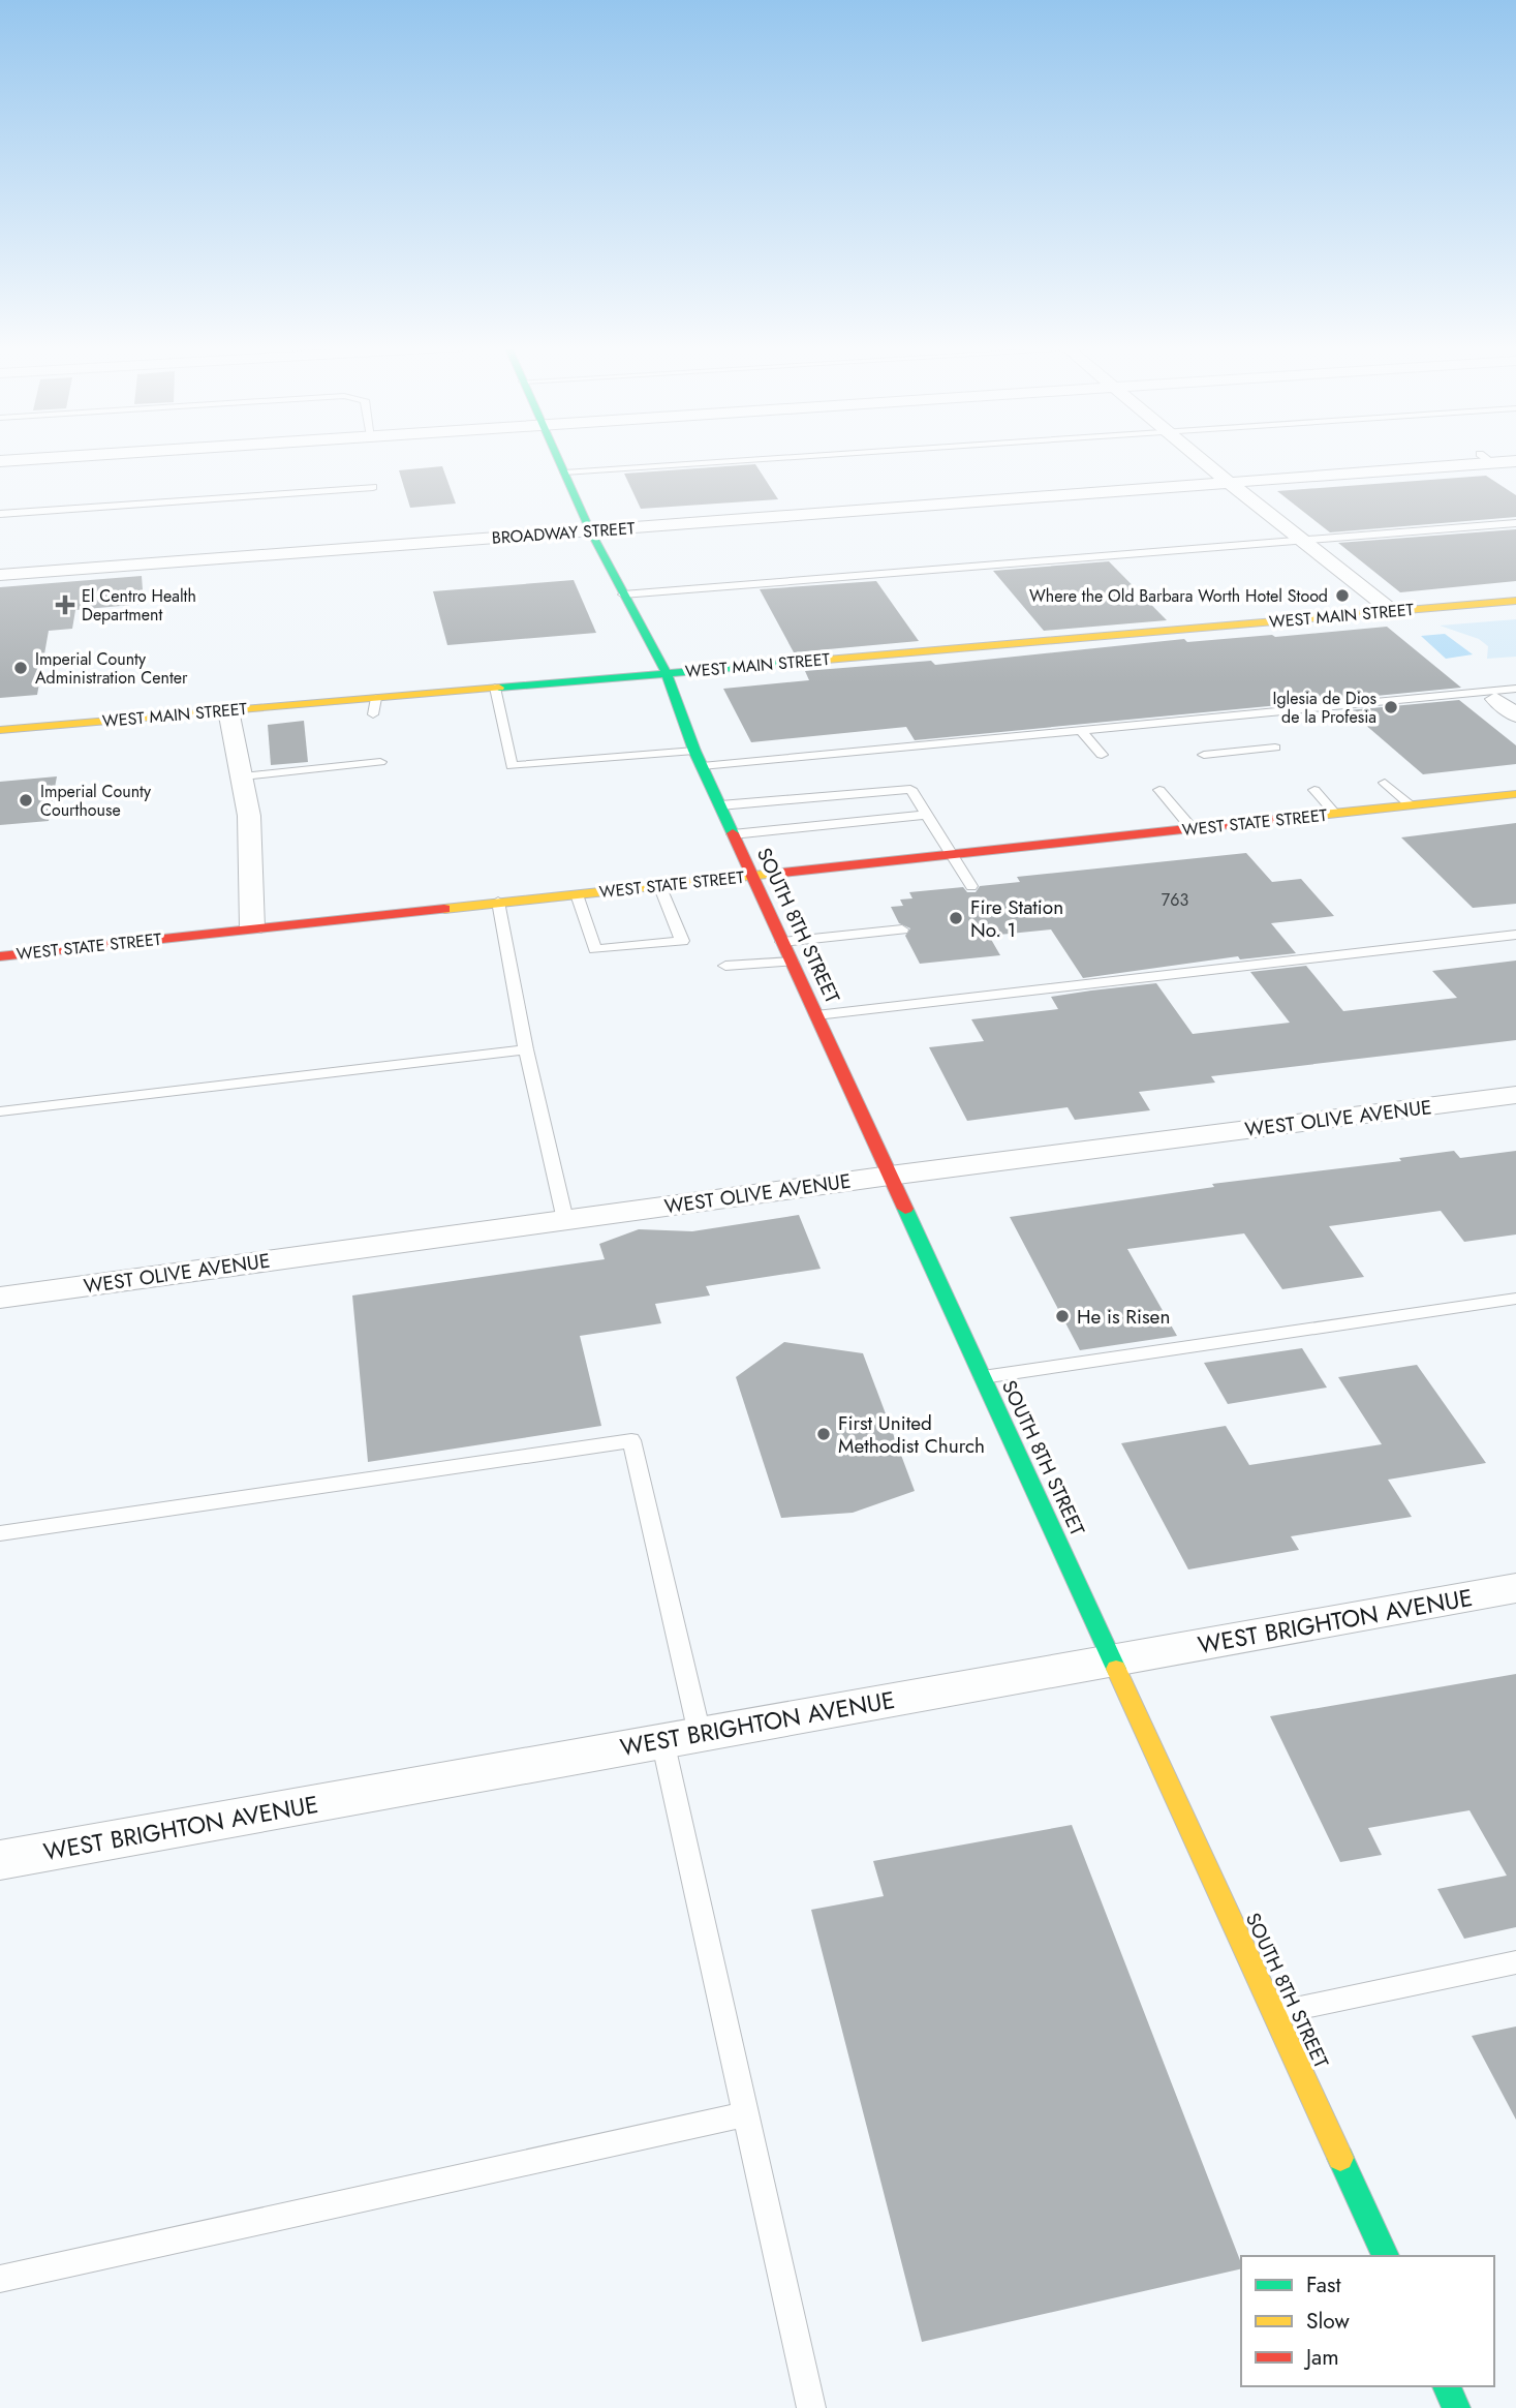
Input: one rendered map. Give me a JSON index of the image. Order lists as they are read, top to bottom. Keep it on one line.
{"streets":{"street":["BROADWAY STREET","WEST MAIN STREET","WEST STATE STREET","SOUTH 8TH STREET","WEST OLIVE AVENUE","WEST BRIGHTON AVENUE"]},"crossings":[["BROADWAY STREET","SOUTH 8TH STREET"],["WEST MAIN STREET","SOUTH 8TH STREET"],["WEST STATE STREET","SOUTH 8TH STREET"],["SOUTH 8TH STREET","WEST OLIVE AVENUE"],["SOUTH 8TH STREET","WEST BRIGHTON AVENUE"]],"places":{"other":["Where the Old Barbara Worth Hotel Stood","Imperial County Administration Center","Iglesia de Dios de la Profesia","Imperial County Courthouse","Fire Station No. 1","He is Risen","First United Methodist Church"],"health":["El Centro Health Department"]},"house_numbers":["763"],"legend":["Fast","Slow","Jam"]}
